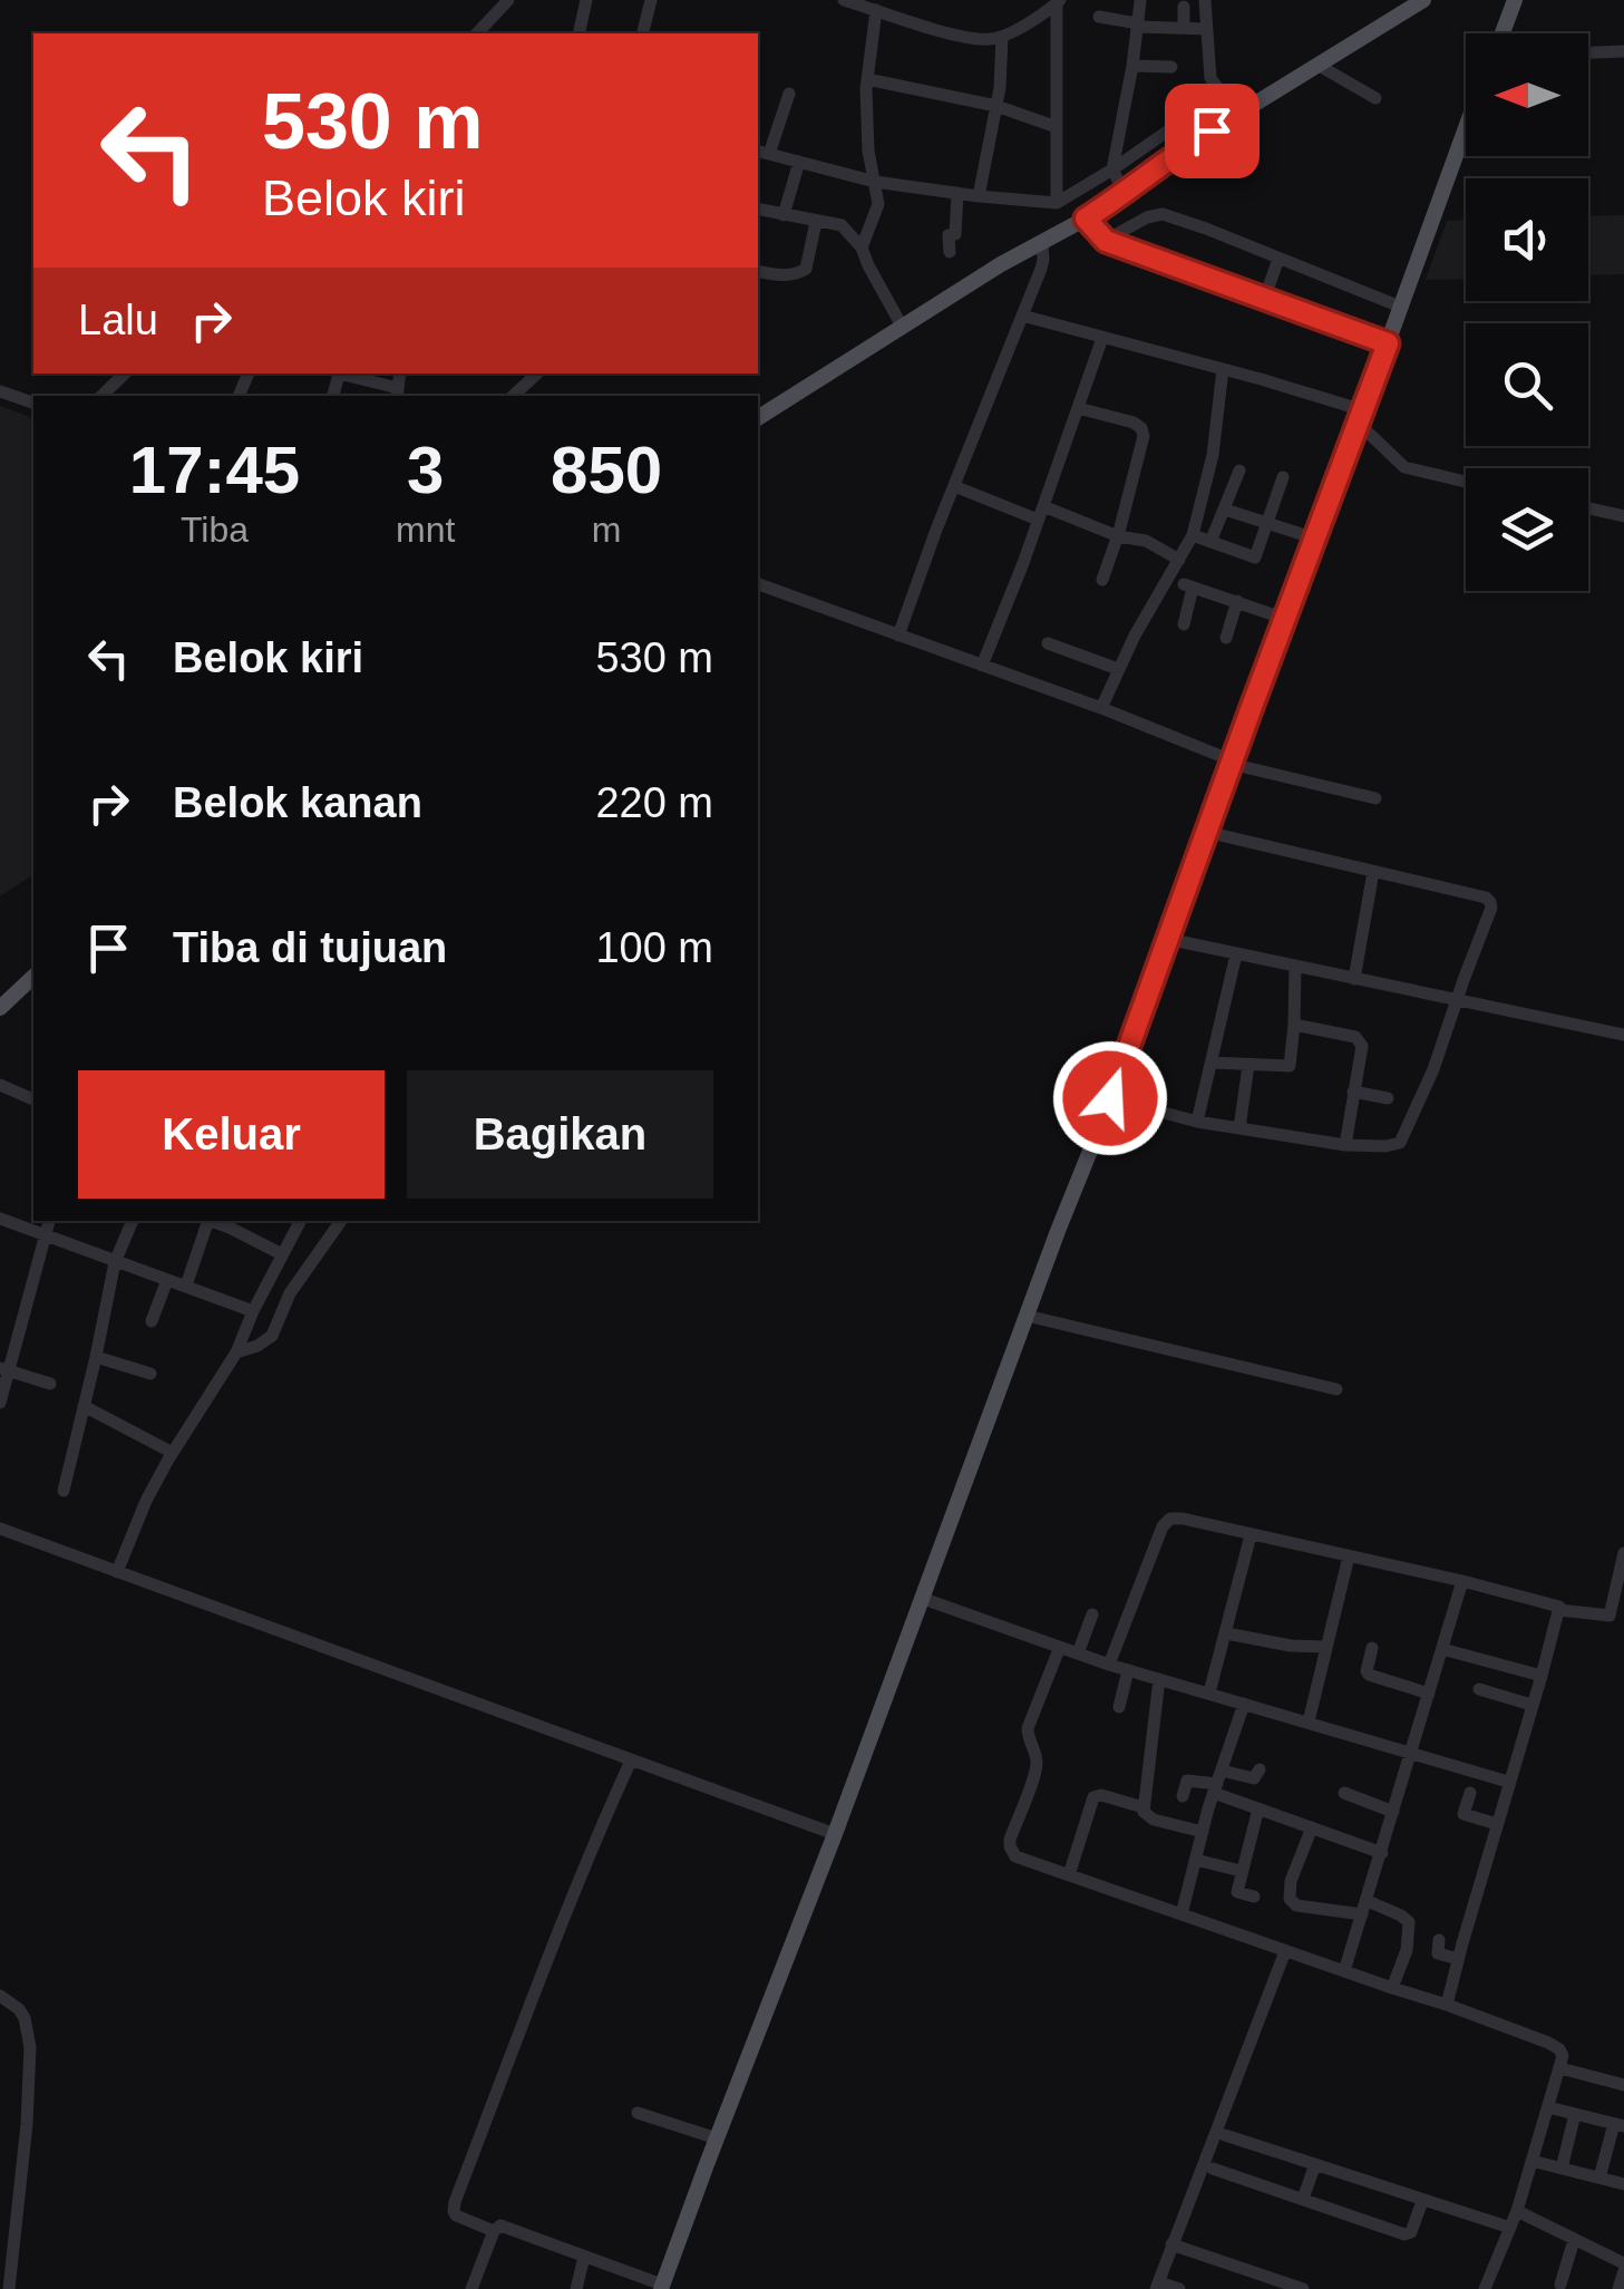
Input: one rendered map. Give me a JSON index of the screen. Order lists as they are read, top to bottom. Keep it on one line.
{"north":"left","page":{"turn":["530 m","Belok kiri"],"then":"Lalu","eta":["17:45","Tiba","3","mnt","850","m"],"list":[{"name":"Belok kiri","value":"530 m"},{"name":"Belok kanan","value":"220 m"},{"name":"Tiba di tujuan","value":"100 m"}],"buttons":["Keluar","Bagikan"]}}
